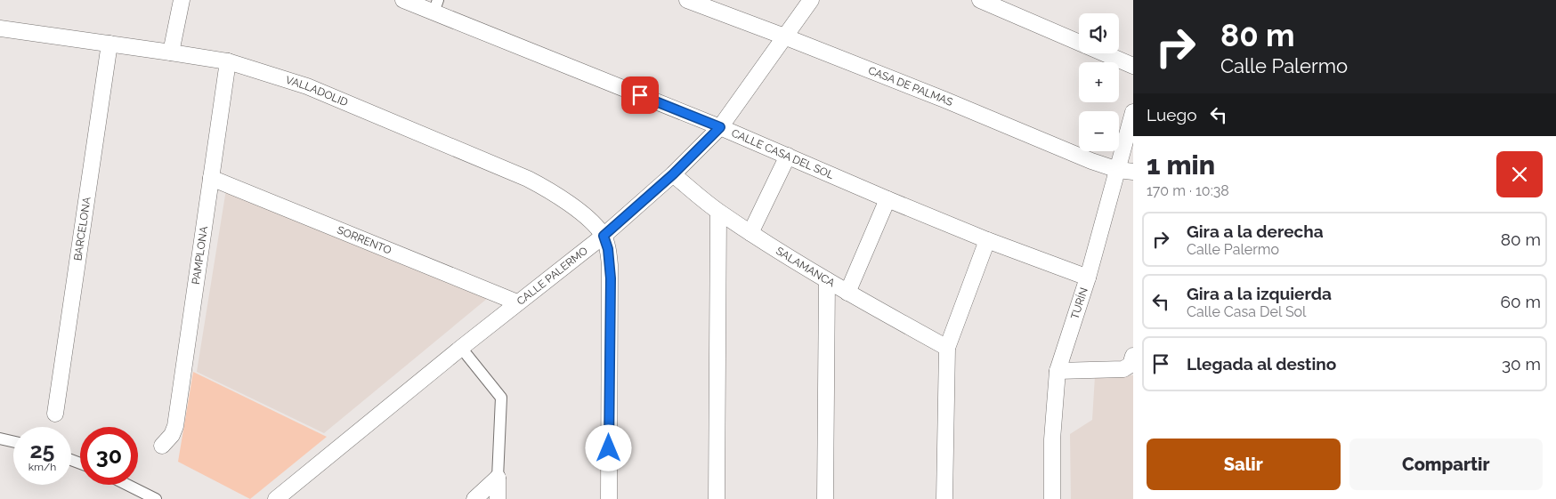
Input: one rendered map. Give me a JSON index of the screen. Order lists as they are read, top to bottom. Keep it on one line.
{"streets":{"street":["CASA DE PALMAS","VALLADOLID","CALLE CASA DEL SOL","BARCELONA","SORRENTO","PAMPLONA","SALAMANCA","CALLE PALERMO","TURÍN"]},"crossings":[["CASA DE PALMAS","CALLE PALERMO"],["CASA DE PALMAS","TURÍN"],["VALLADOLID","BARCELONA"],["VALLADOLID","PAMPLONA"],["VALLADOLID","CALLE PALERMO"],["CALLE CASA DEL SOL","CALLE PALERMO"],["CALLE CASA DEL SOL","TURÍN"],["SORRENTO","PAMPLONA"],["SORRENTO","CALLE PALERMO"],["SALAMANCA","CALLE PALERMO"]],"page":{"turn":["80 m","Calle Palermo"],"map_buttons":["+","−"],"then":"Luego","heading":["1 min","170 m · 10:38"],"list":[{"name":"Gira a la derecha","note":"Calle Palermo","value":"80 m"},{"name":"Gira a la izquierda","note":"Calle Casa Del Sol","value":"60 m"},{"name":"Llegada al destino","value":"30 m"}],"speed":"25 km/h","limit":"30","buttons":["Salir","Compartir"]}}
